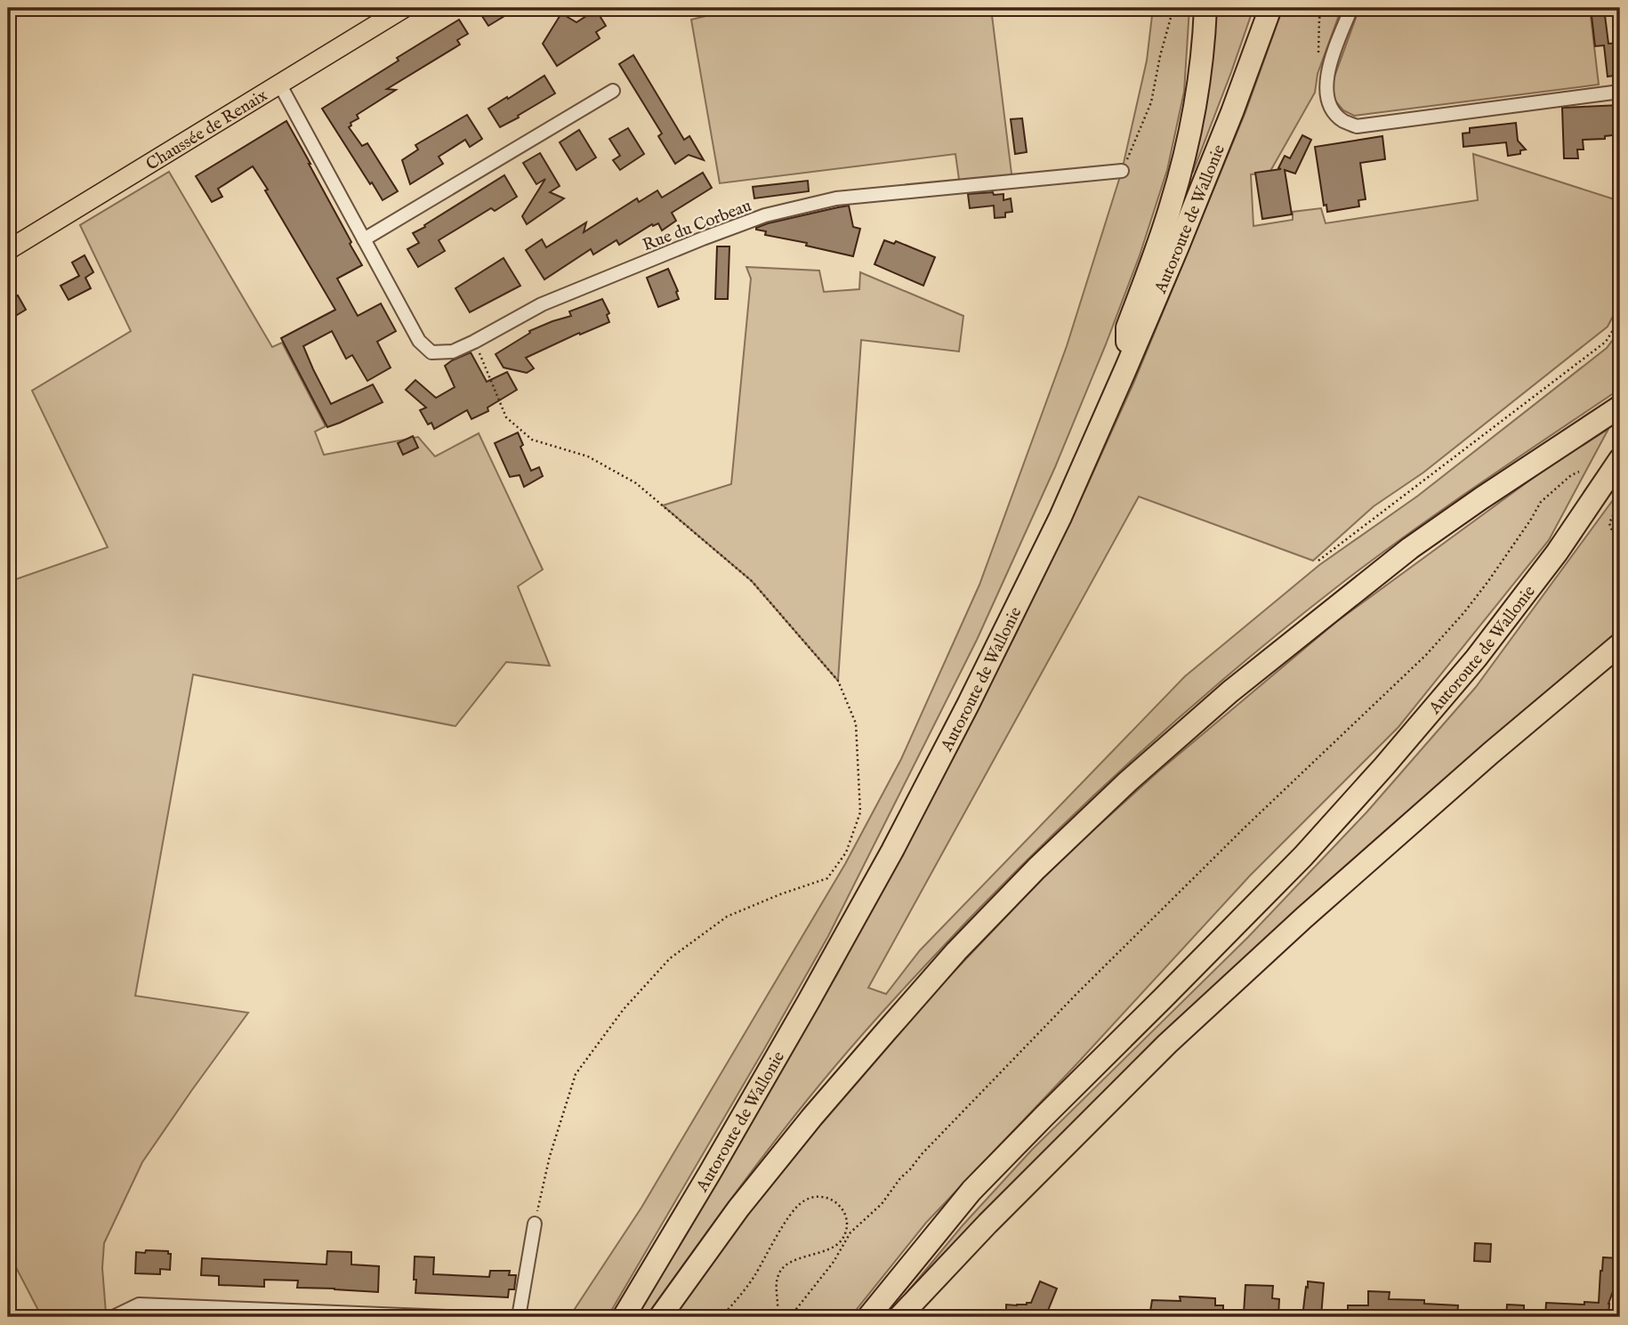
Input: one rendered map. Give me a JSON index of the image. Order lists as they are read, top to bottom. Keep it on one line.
{"streets":{"highway":["Autoroute de Wallonie"],"main road":["Chaussée de Renaix"],"street":["Rue du Corbeau"]},"crossings":[["Chaussée de Renaix","Rue du Corbeau"]]}
